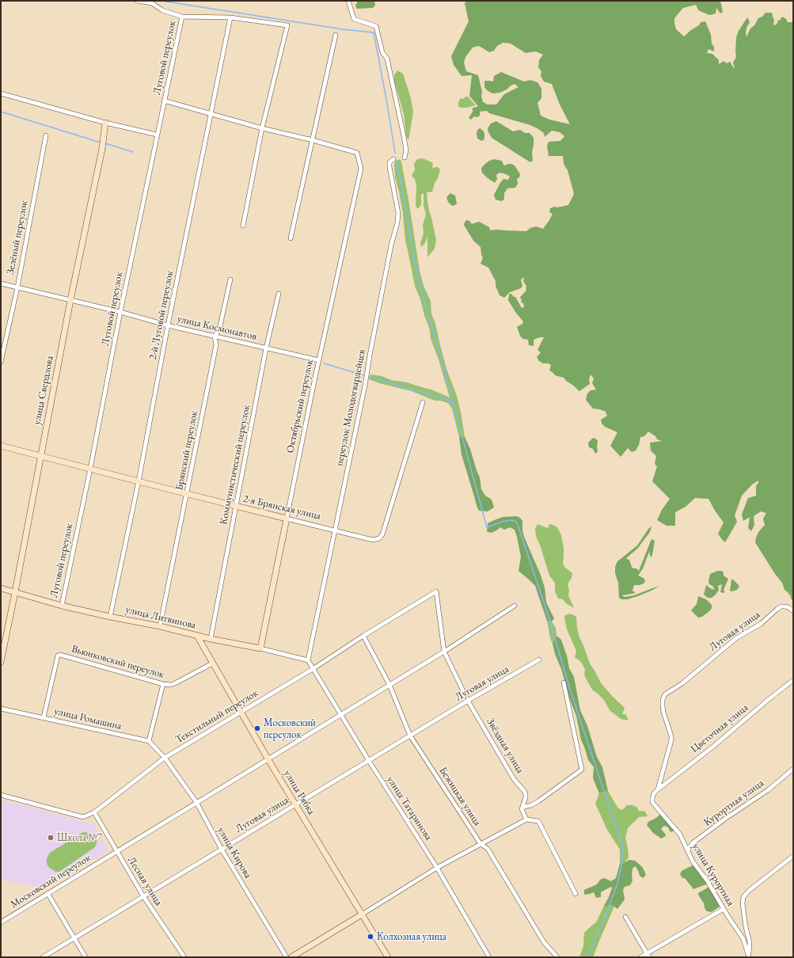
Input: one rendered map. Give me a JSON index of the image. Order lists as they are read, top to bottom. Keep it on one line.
{"streets":{"street":["Луговой переулок","Зелёный переулок","2-й Луговой переулок","улица Космонавтов","улица Свердлова","Октябрьский переулок","переулок Молодогвардейцев","Брянский переулок","Коммунистический переулок","2-я Брянская улица","улица Литвинова","Луговая улица","Вьюнковский переулок","Текстильный переулок","улица Ромашина","Цветочная улица","Звёздная улица","улица Рябка","Бежицкая улица","Курортная улица","улица Татаринова","улица Кирова","улица Курортная","Московский переулок","Лесная улица"]},"crossings":[["Луговой переулок","улица Космонавтов"],["Луговой переулок","2-я Брянская улица"],["Луговой переулок","улица Литвинова"],["Зелёный переулок","улица Космонавтов"],["2-й Луговой переулок","улица Космонавтов"],["2-й Луговой переулок","2-я Брянская улица"],["2-й Луговой переулок","улица Литвинова"],["улица Космонавтов","улица Свердлова"],["улица Космонавтов","Октябрьский переулок"],["улица Космонавтов","Брянский переулок"],["улица Космонавтов","Коммунистический переулок"],["улица Свердлова","2-я Брянская улица"],["улица Свердлова","улица Литвинова"],["Октябрьский переулок","2-я Брянская улица"],["Октябрьский переулок","улица Литвинова"],["переулок Молодогвардейцев","2-я Брянская улица"],["переулок Молодогвардейцев","улица Литвинова"],["Брянский переулок","2-я Брянская улица"],["Брянский переулок","улица Литвинова"],["Коммунистический переулок","2-я Брянская улица"],["Коммунистический переулок","улица Литвинова"],["улица Литвинова","улица Рябка"],["Луговая улица","Цветочная улица"],["Луговая улица","Звёздная улица"],["Луговая улица","улица Рябка"],["Луговая улица","Бежицкая улица"],["Луговая улица","улица Татаринова"],["Луговая улица","улица Кирова"],["Луговая улица","улица Курортная"],["Луговая улица","Лесная улица"],["Вьюнковский переулок","улица Ромашина"],["Вьюнковский переулок","улица Рябка"],["Текстильный переулок","Звёздная улица"],["Текстильный переулок","улица Рябка"],["Текстильный переулок","Бежицкая улица"],["Текстильный переулок","улица Татаринова"],["Текстильный переулок","улица Кирова"],["Текстильный переулок","Лесная улица"],["Цветочная улица","улица Курортная"],["Звёздная улица","Московский переулок"],["улица Рябка","Московский переулок"],["Бежицкая улица","Московский переулок"],["Курортная улица","улица Курортная"],["улица Татаринова","Московский переулок"],["улица Кирова","Московский переулок"],["Московский переулок","Лесная улица"]],"places":["Московский переулок","Школа №7","Колхозная улица"]}
